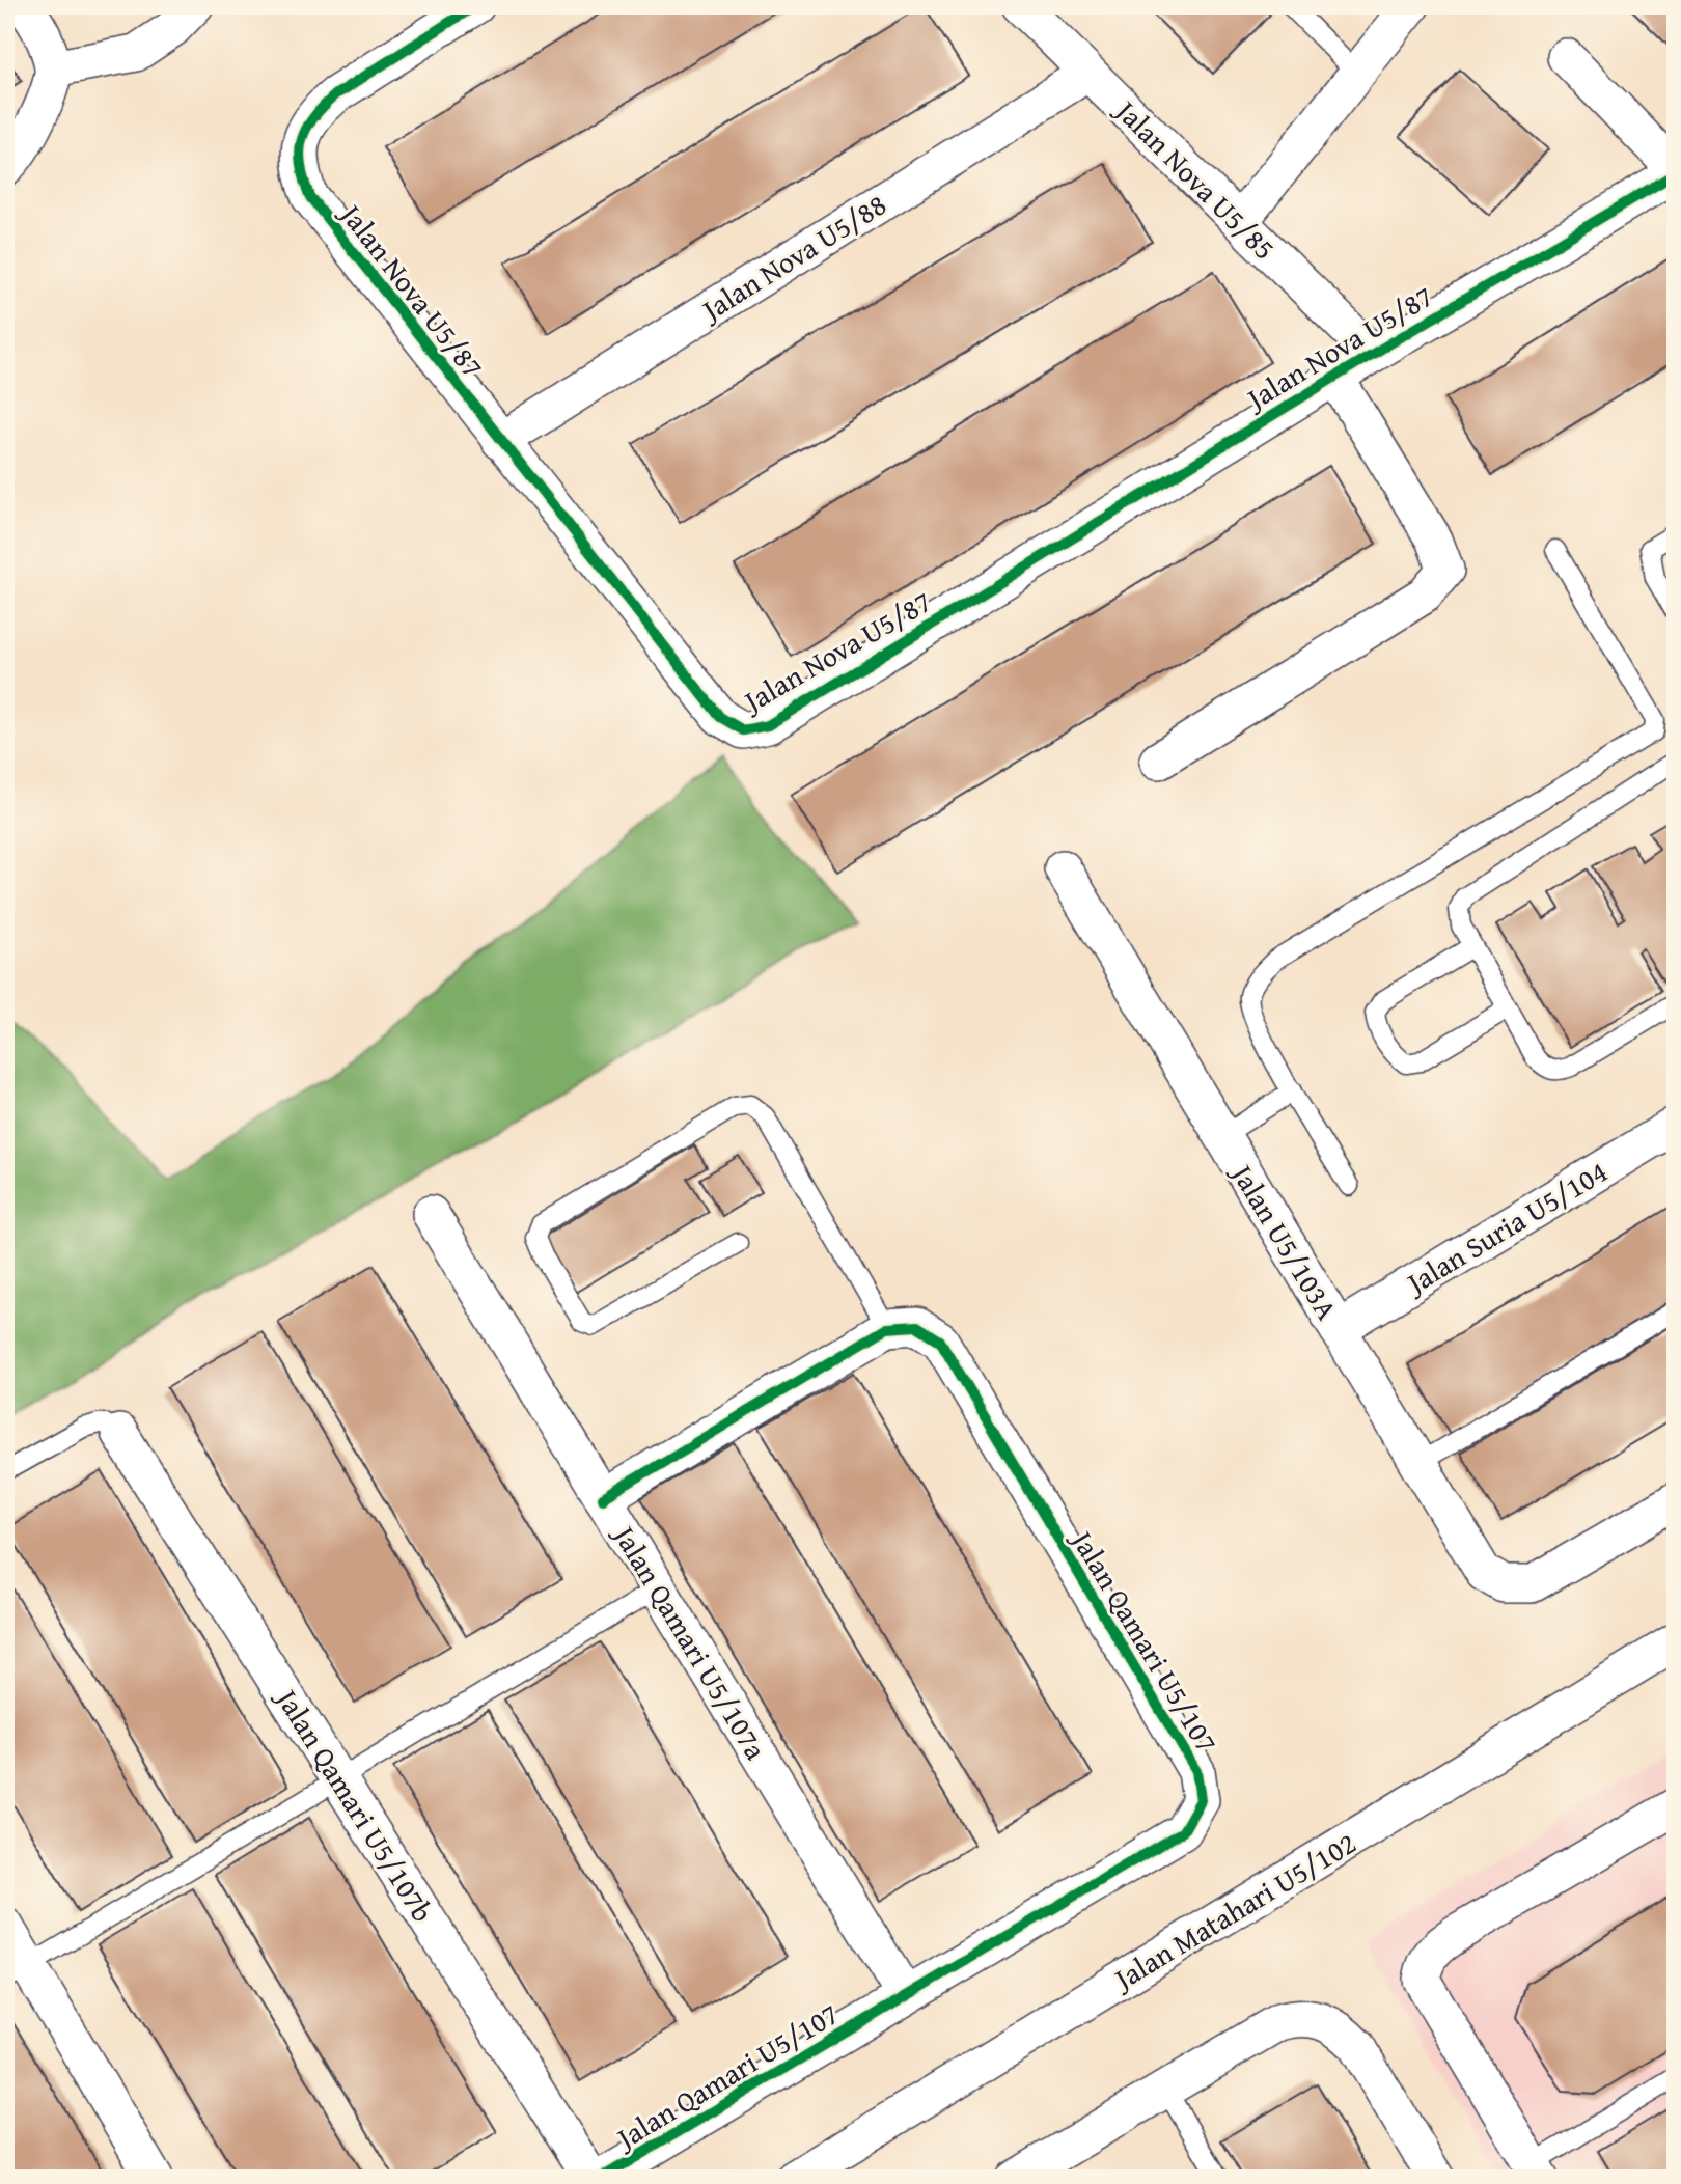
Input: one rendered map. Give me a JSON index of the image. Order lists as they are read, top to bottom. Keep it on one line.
{"streets":{"street":["Jalan Nova U5/85","Jalan Nova U5/88","Jalan Nova U5/87","Jalan Suria U5/104","Jalan U5/103A","Jalan Qamari U5/107","Jalan Qamari U5/107a","Jalan Qamari U5/107b","Jalan Matahari U5/102"]},"crossings":[["Jalan Nova U5/85","Jalan Nova U5/88"],["Jalan Nova U5/85","Jalan Nova U5/87"],["Jalan Nova U5/88","Jalan Nova U5/87"],["Jalan Suria U5/104","Jalan U5/103A"],["Jalan Qamari U5/107","Jalan Qamari U5/107a"]]}
